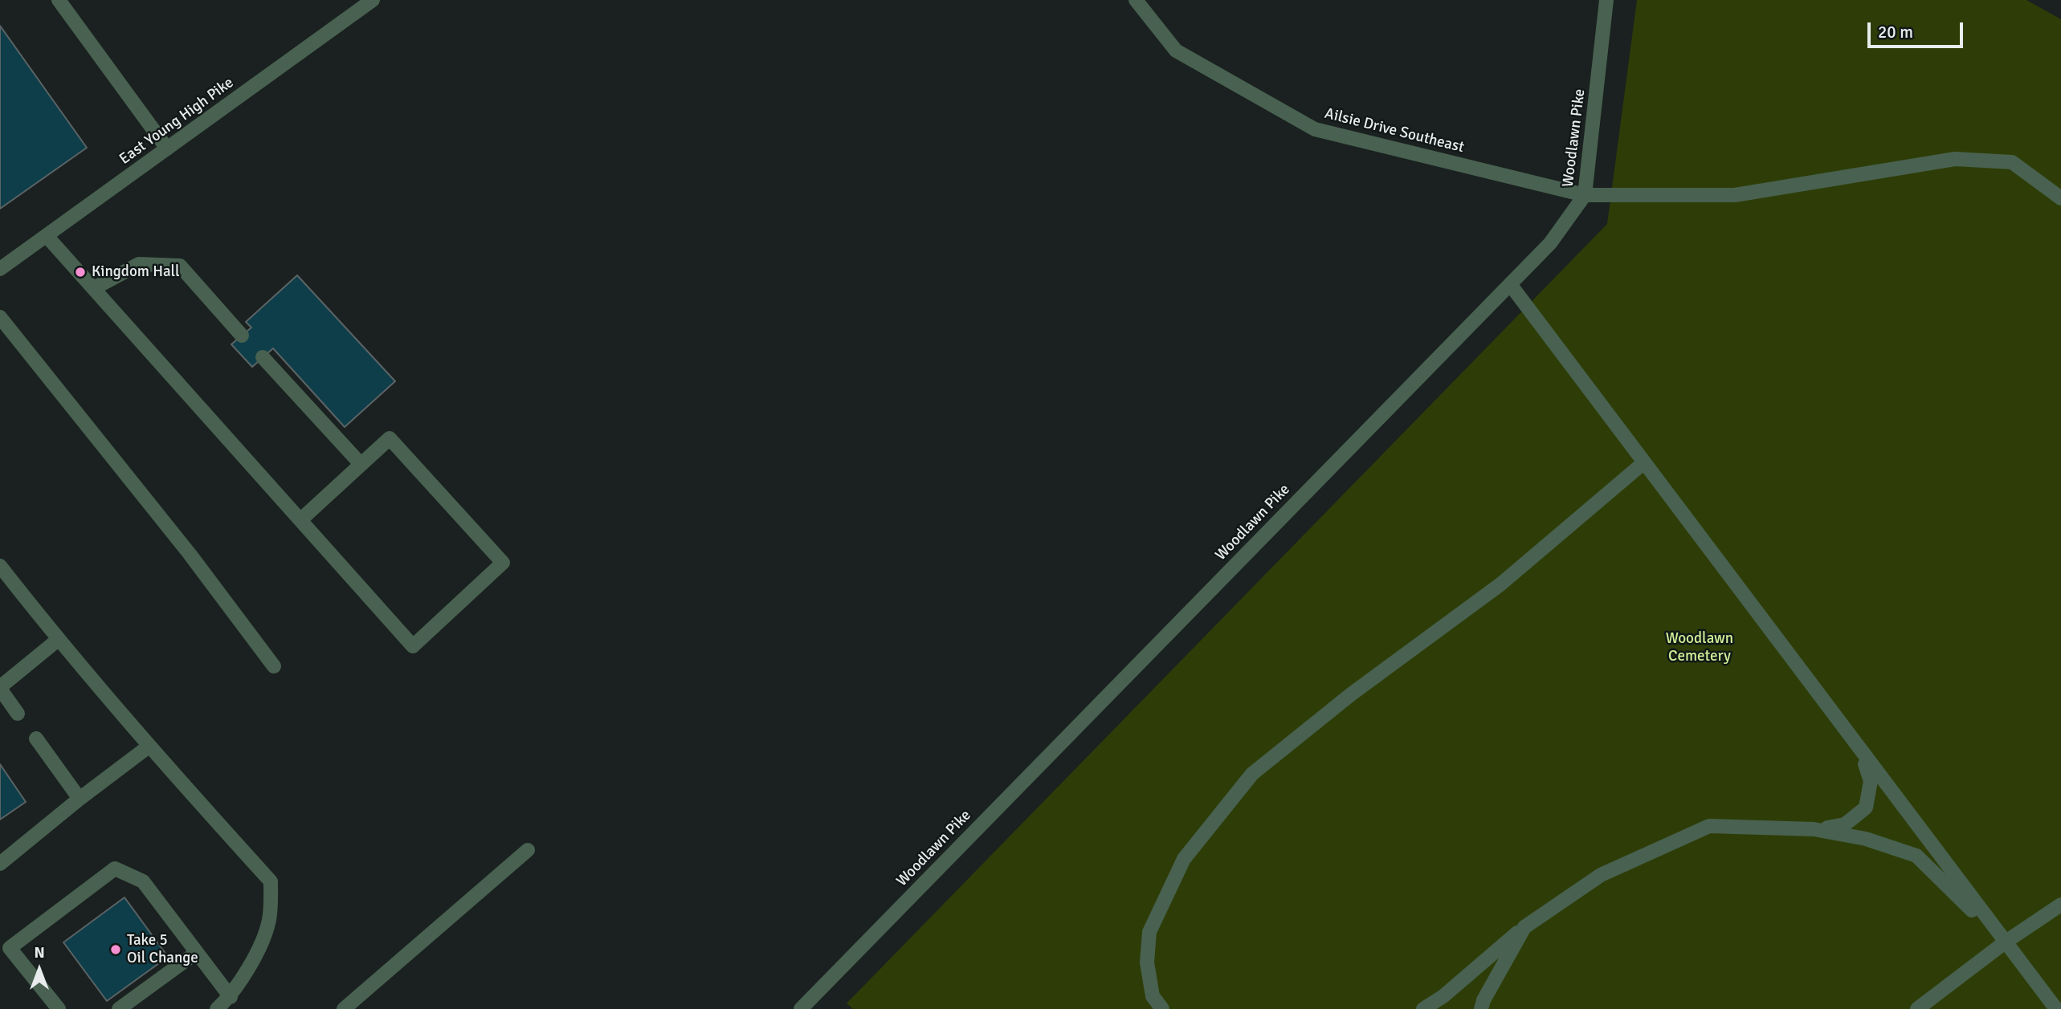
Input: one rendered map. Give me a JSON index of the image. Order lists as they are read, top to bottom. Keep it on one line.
{"streets":{"street":["East Young High Pike","Ailsie Drive Southeast","Woodlawn Pike"]},"crossings":[["Ailsie Drive Southeast","Woodlawn Pike"]],"parks":["Woodlawn Cemetery"],"places":["Kingdom Hall","Take 5 Oil Change"],"scale_bar":"20 m","north":"top"}
